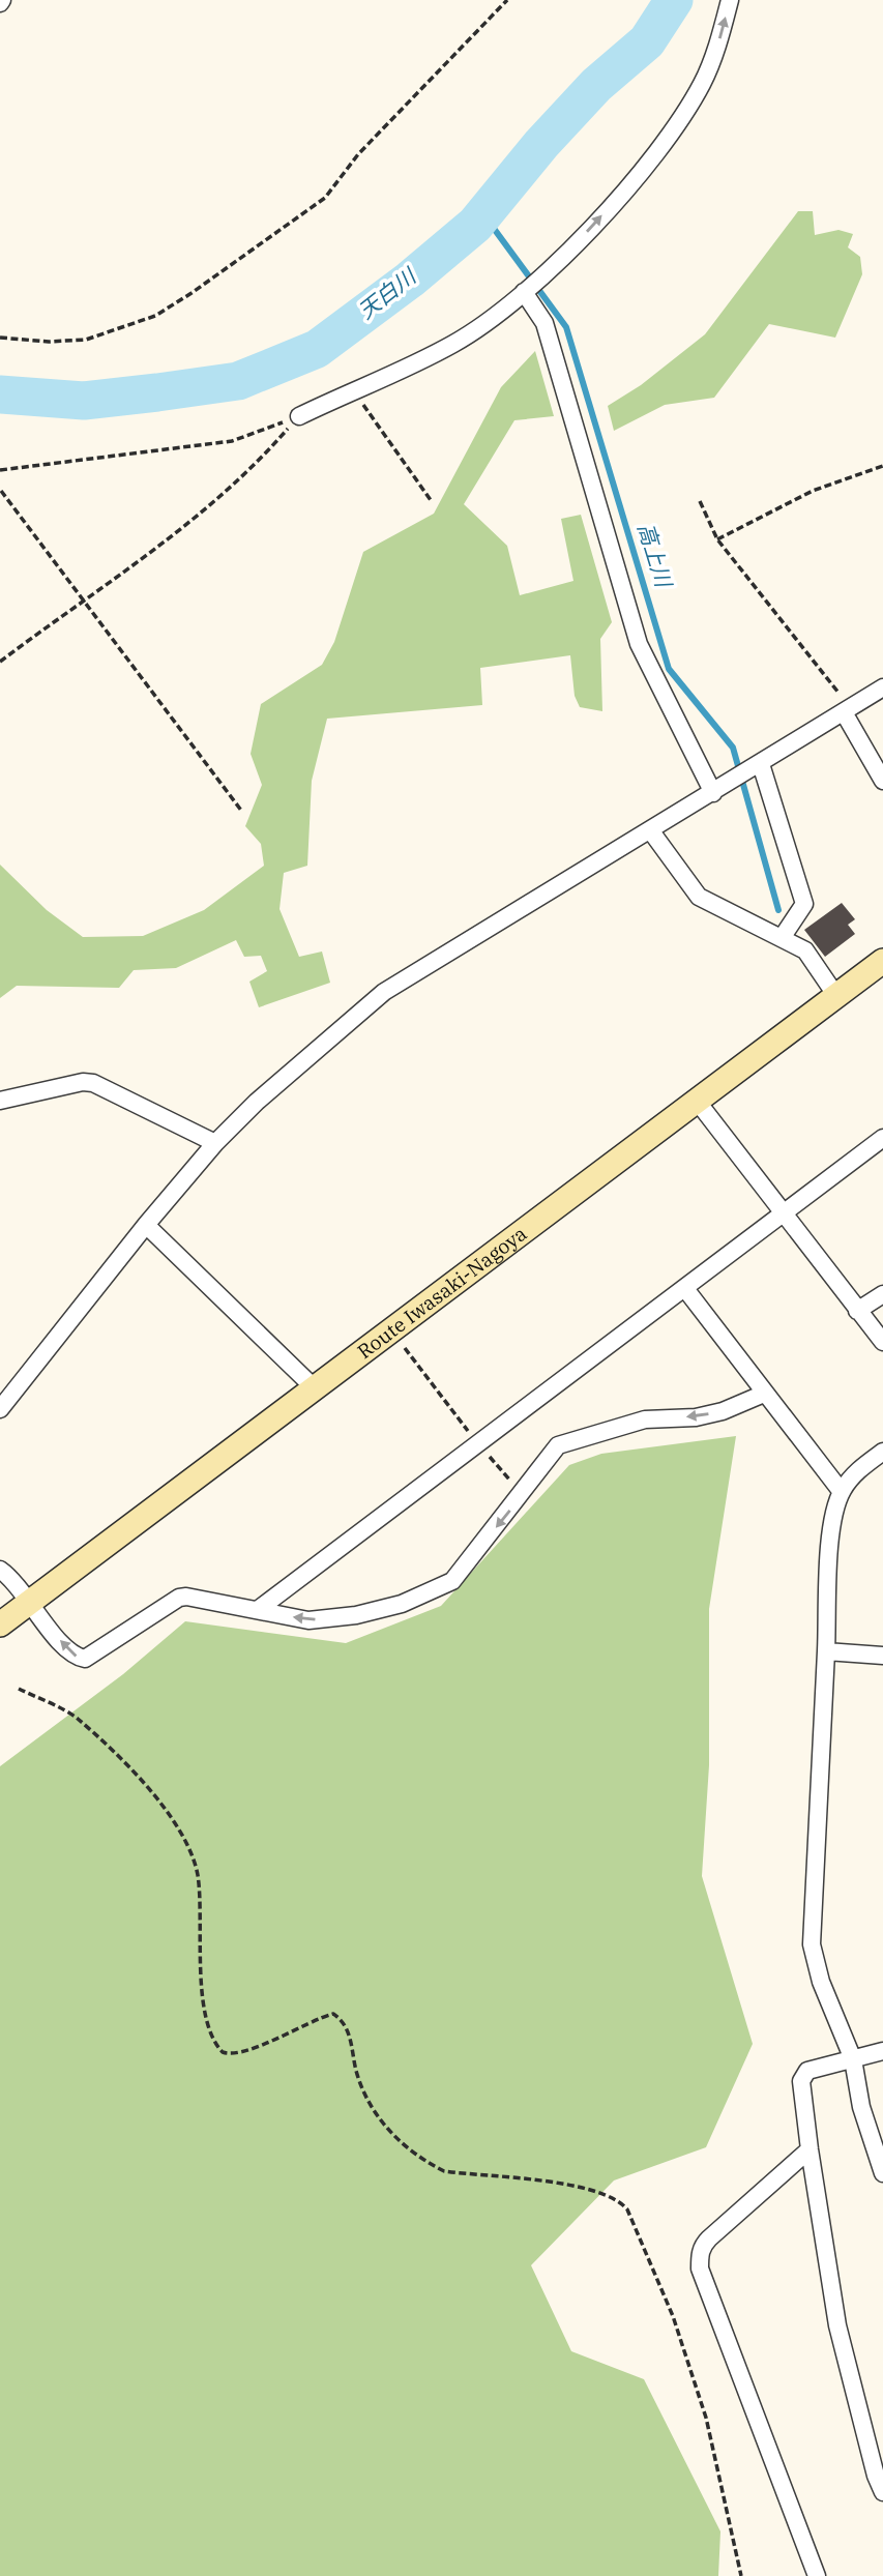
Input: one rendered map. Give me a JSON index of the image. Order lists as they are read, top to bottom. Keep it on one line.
{"streets":{"main road":["Route Iwasaki-Nagoya"]},"water":["天白川","高上川"]}
